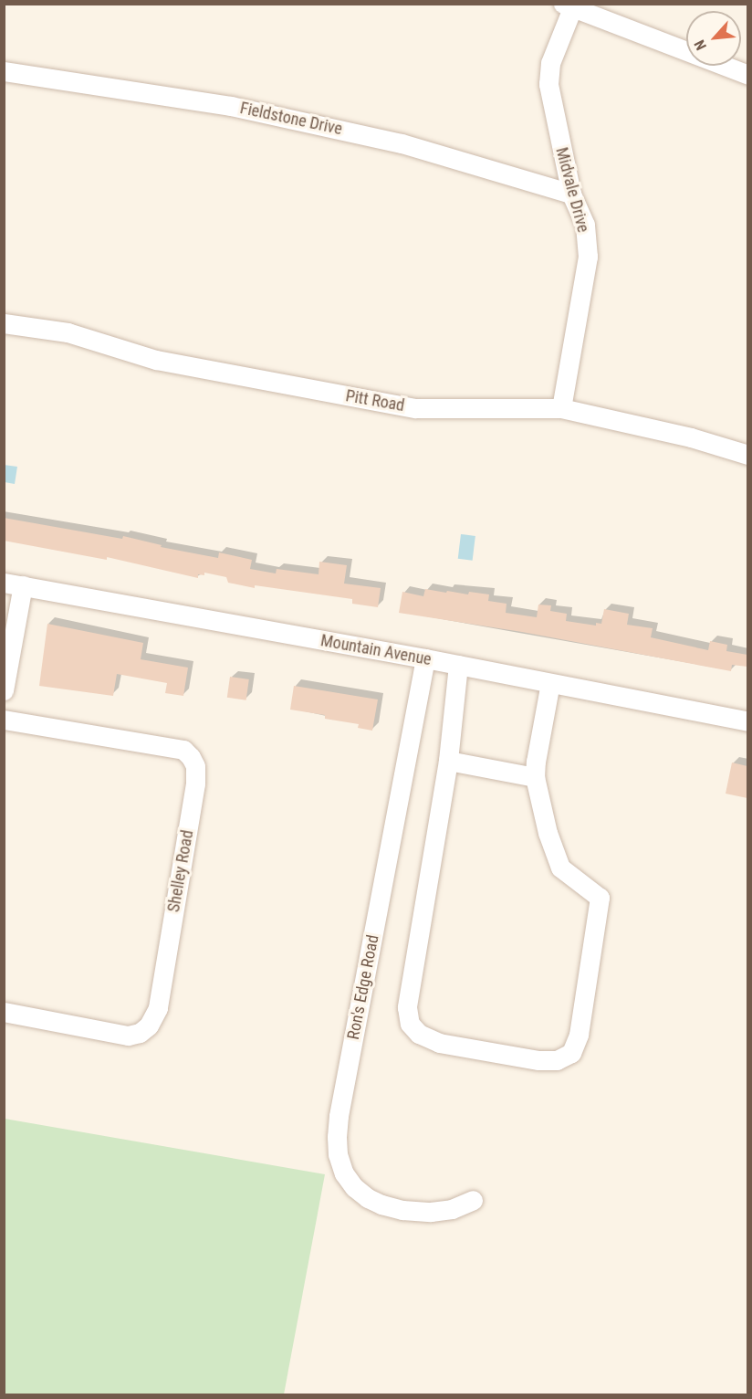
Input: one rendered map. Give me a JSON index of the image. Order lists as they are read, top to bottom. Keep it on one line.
{"streets":{"street":["Fieldstone Drive","Midvale Drive","Pitt Road","Mountain Avenue","Shelley Road","Ron's Edge Road"]},"crossings":[["Fieldstone Drive","Midvale Drive"],["Midvale Drive","Pitt Road"],["Mountain Avenue","Ron's Edge Road"]],"north":"bottom left"}
